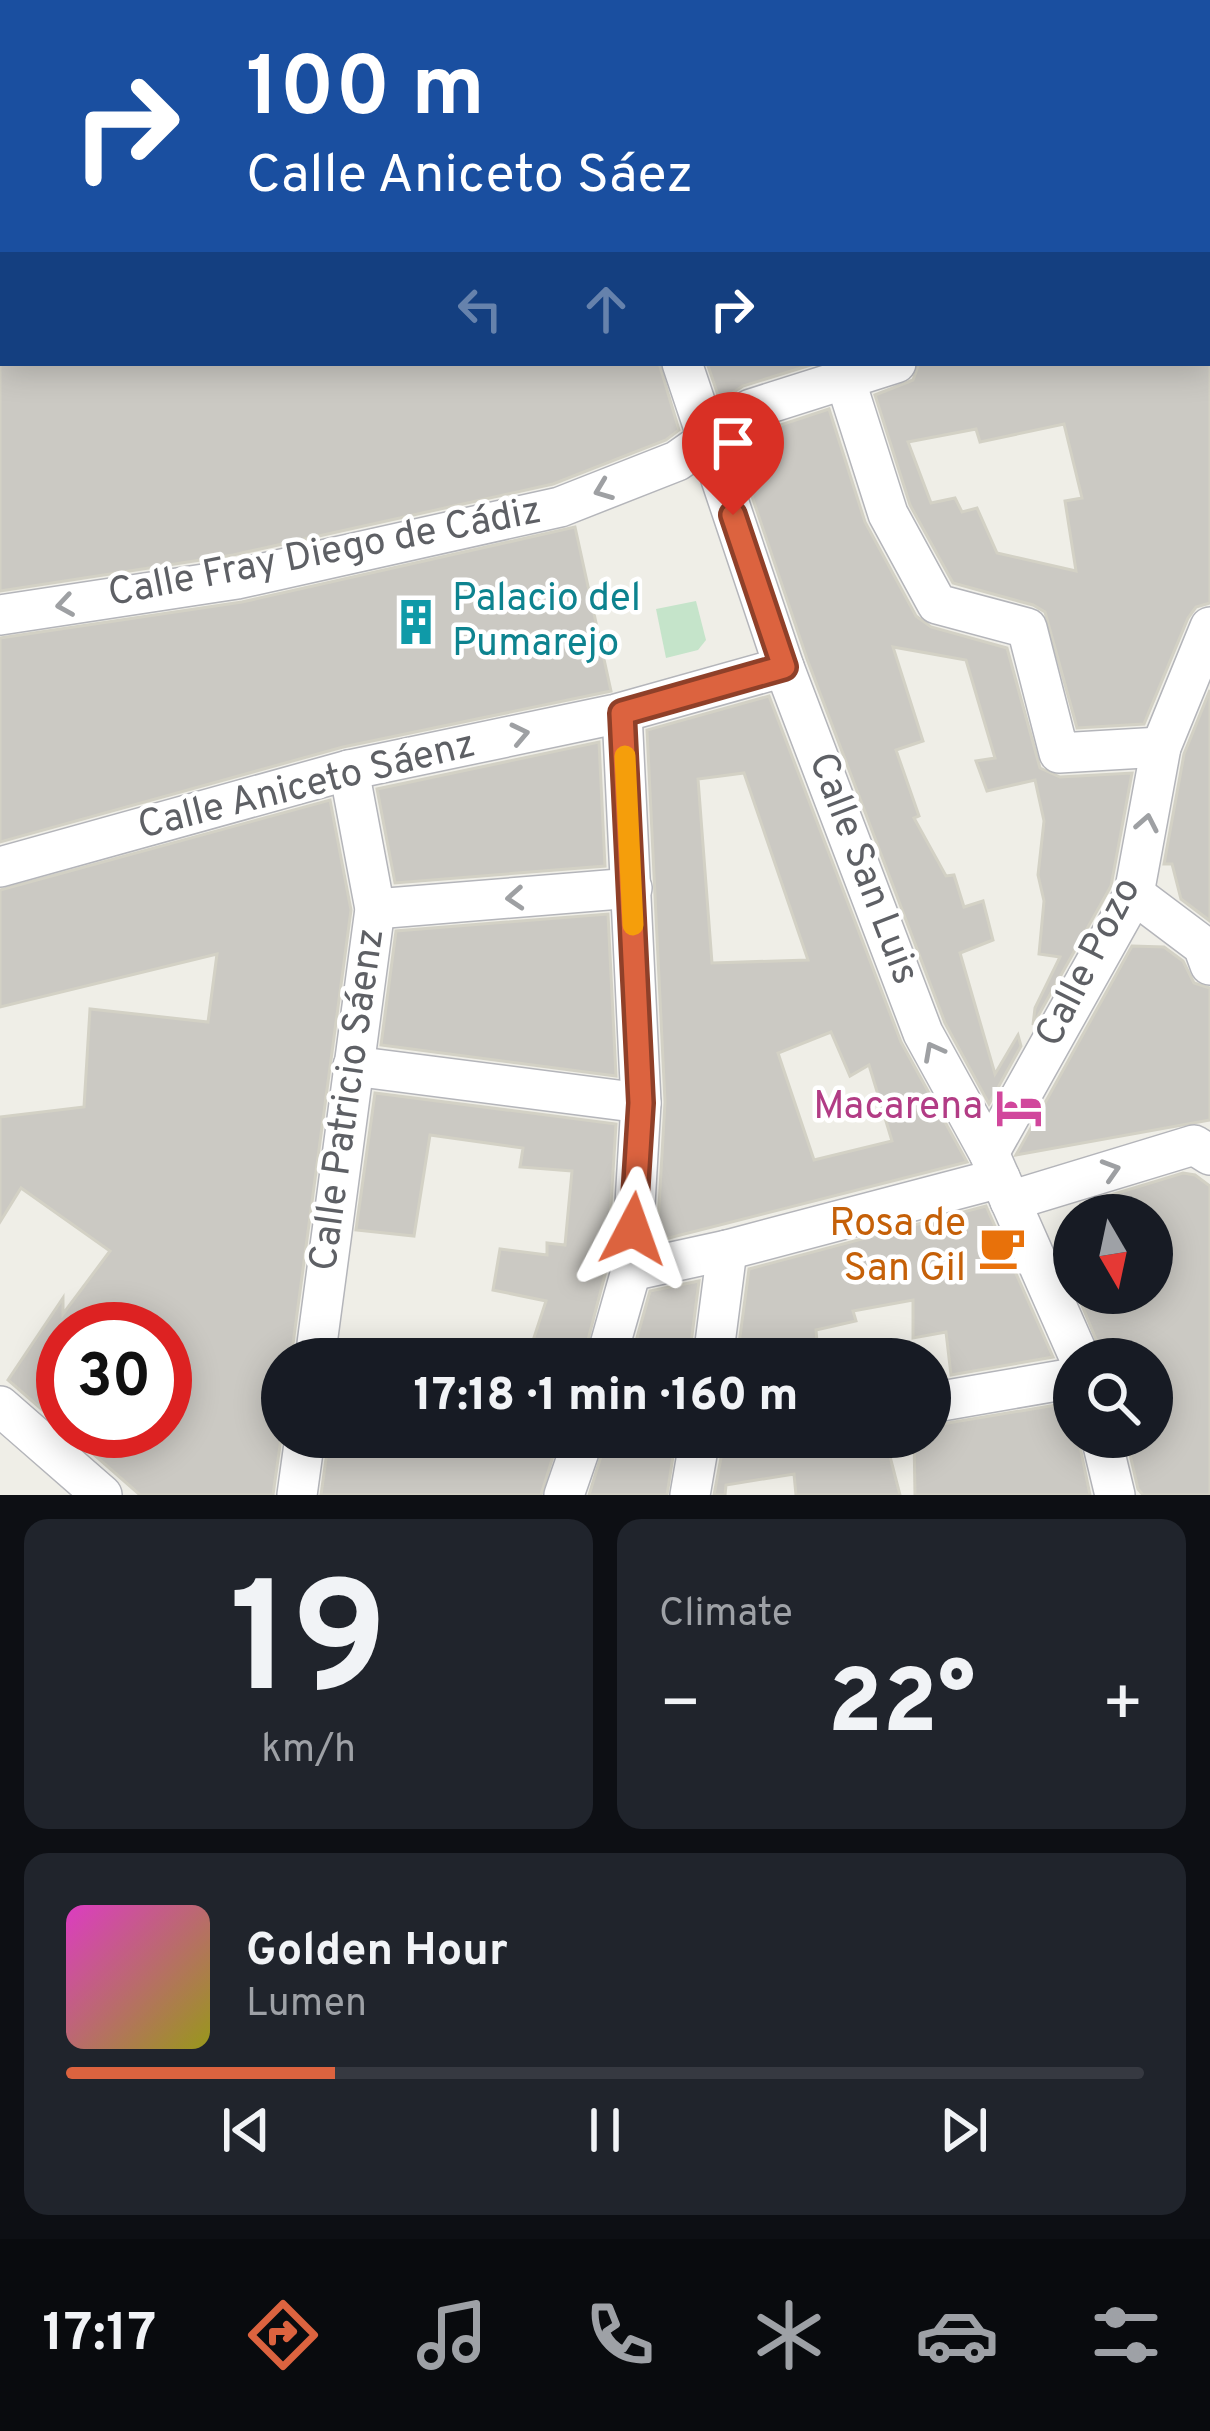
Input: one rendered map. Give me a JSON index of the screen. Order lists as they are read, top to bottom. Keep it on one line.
{"streets":{"street":["Calle Fray Diego de Cádiz","Calle Aniceto Sáenz","Calle San Luis","Calle Pozo","Calle Patricio Sáenz"]},"crossings":[["Calle Fray Diego de Cádiz","Calle San Luis"],["Calle Aniceto Sáenz","Calle San Luis"],["Calle Aniceto Sáenz","Calle Patricio Sáenz"],["Calle San Luis","Calle Pozo"]],"one_way":["Calle Fray Diego de Cádiz"],"places":{"building":["Palacio del Pumarejo"],"hotel":["Macarena"],"cafe":["Rosa de San Gil"]},"north":"bottom","page":{"turn":["100 m","Calle Aniceto Sáez"],"limit":"30","trip":"17:18 · 1 min · 160 m","tile":[["19","km/h"],"Climate"],"heat":["−","22°","+"],"song":["Golden Hour","Lumen"],"tabs":"17:17"}}
